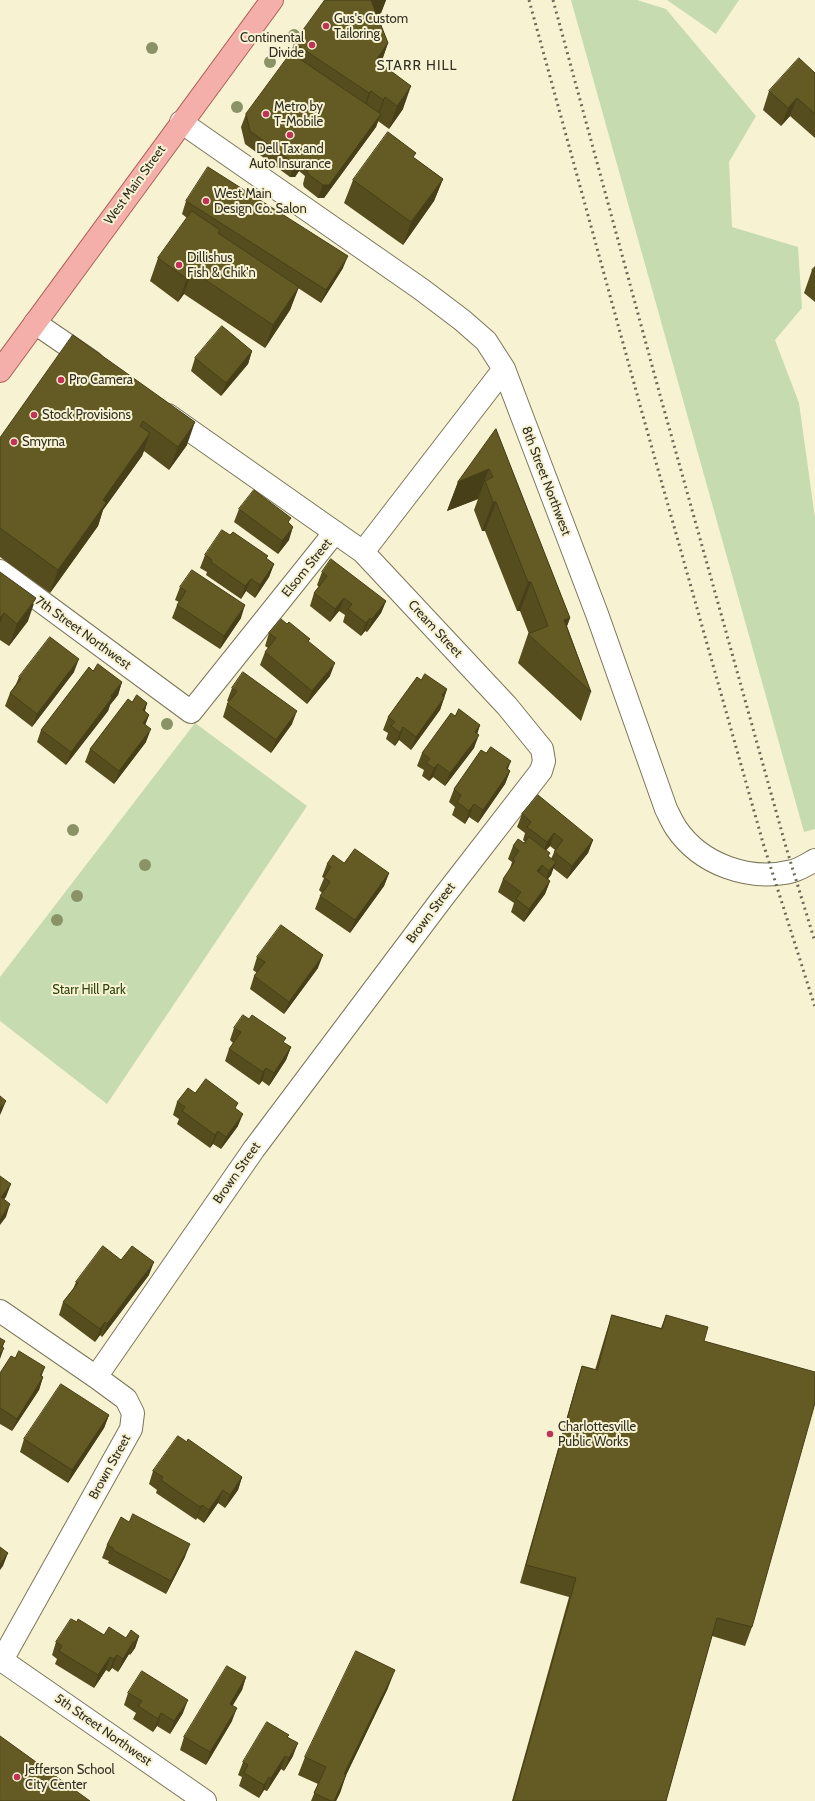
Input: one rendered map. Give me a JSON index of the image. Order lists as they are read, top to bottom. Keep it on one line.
{"streets":{"main road":["West Main Street"],"street":["8th Street Northwest","Elsom Street","Cream Street","7th Street Northwest","Brown Street","5th Street Northwest"]},"crossings":[["West Main Street","8th Street Northwest"],["Elsom Street","Cream Street"],["Elsom Street","7th Street Northwest"],["Cream Street","Brown Street"],["Brown Street","5th Street Northwest"]],"districts":["STARR HILL"],"parks":["Starr Hill Park"],"places":["Gus's Custom Tailoring","Continental Divide","Metro by T-Mobile","Dell Tax and Auto Insurance","West Main Design Co. Salon","Dillishus Fish & Chik'n","Pro Camera","Stock Provisions","Smyrna","Charlottesville Public Works","Jefferson School City Center"]}
